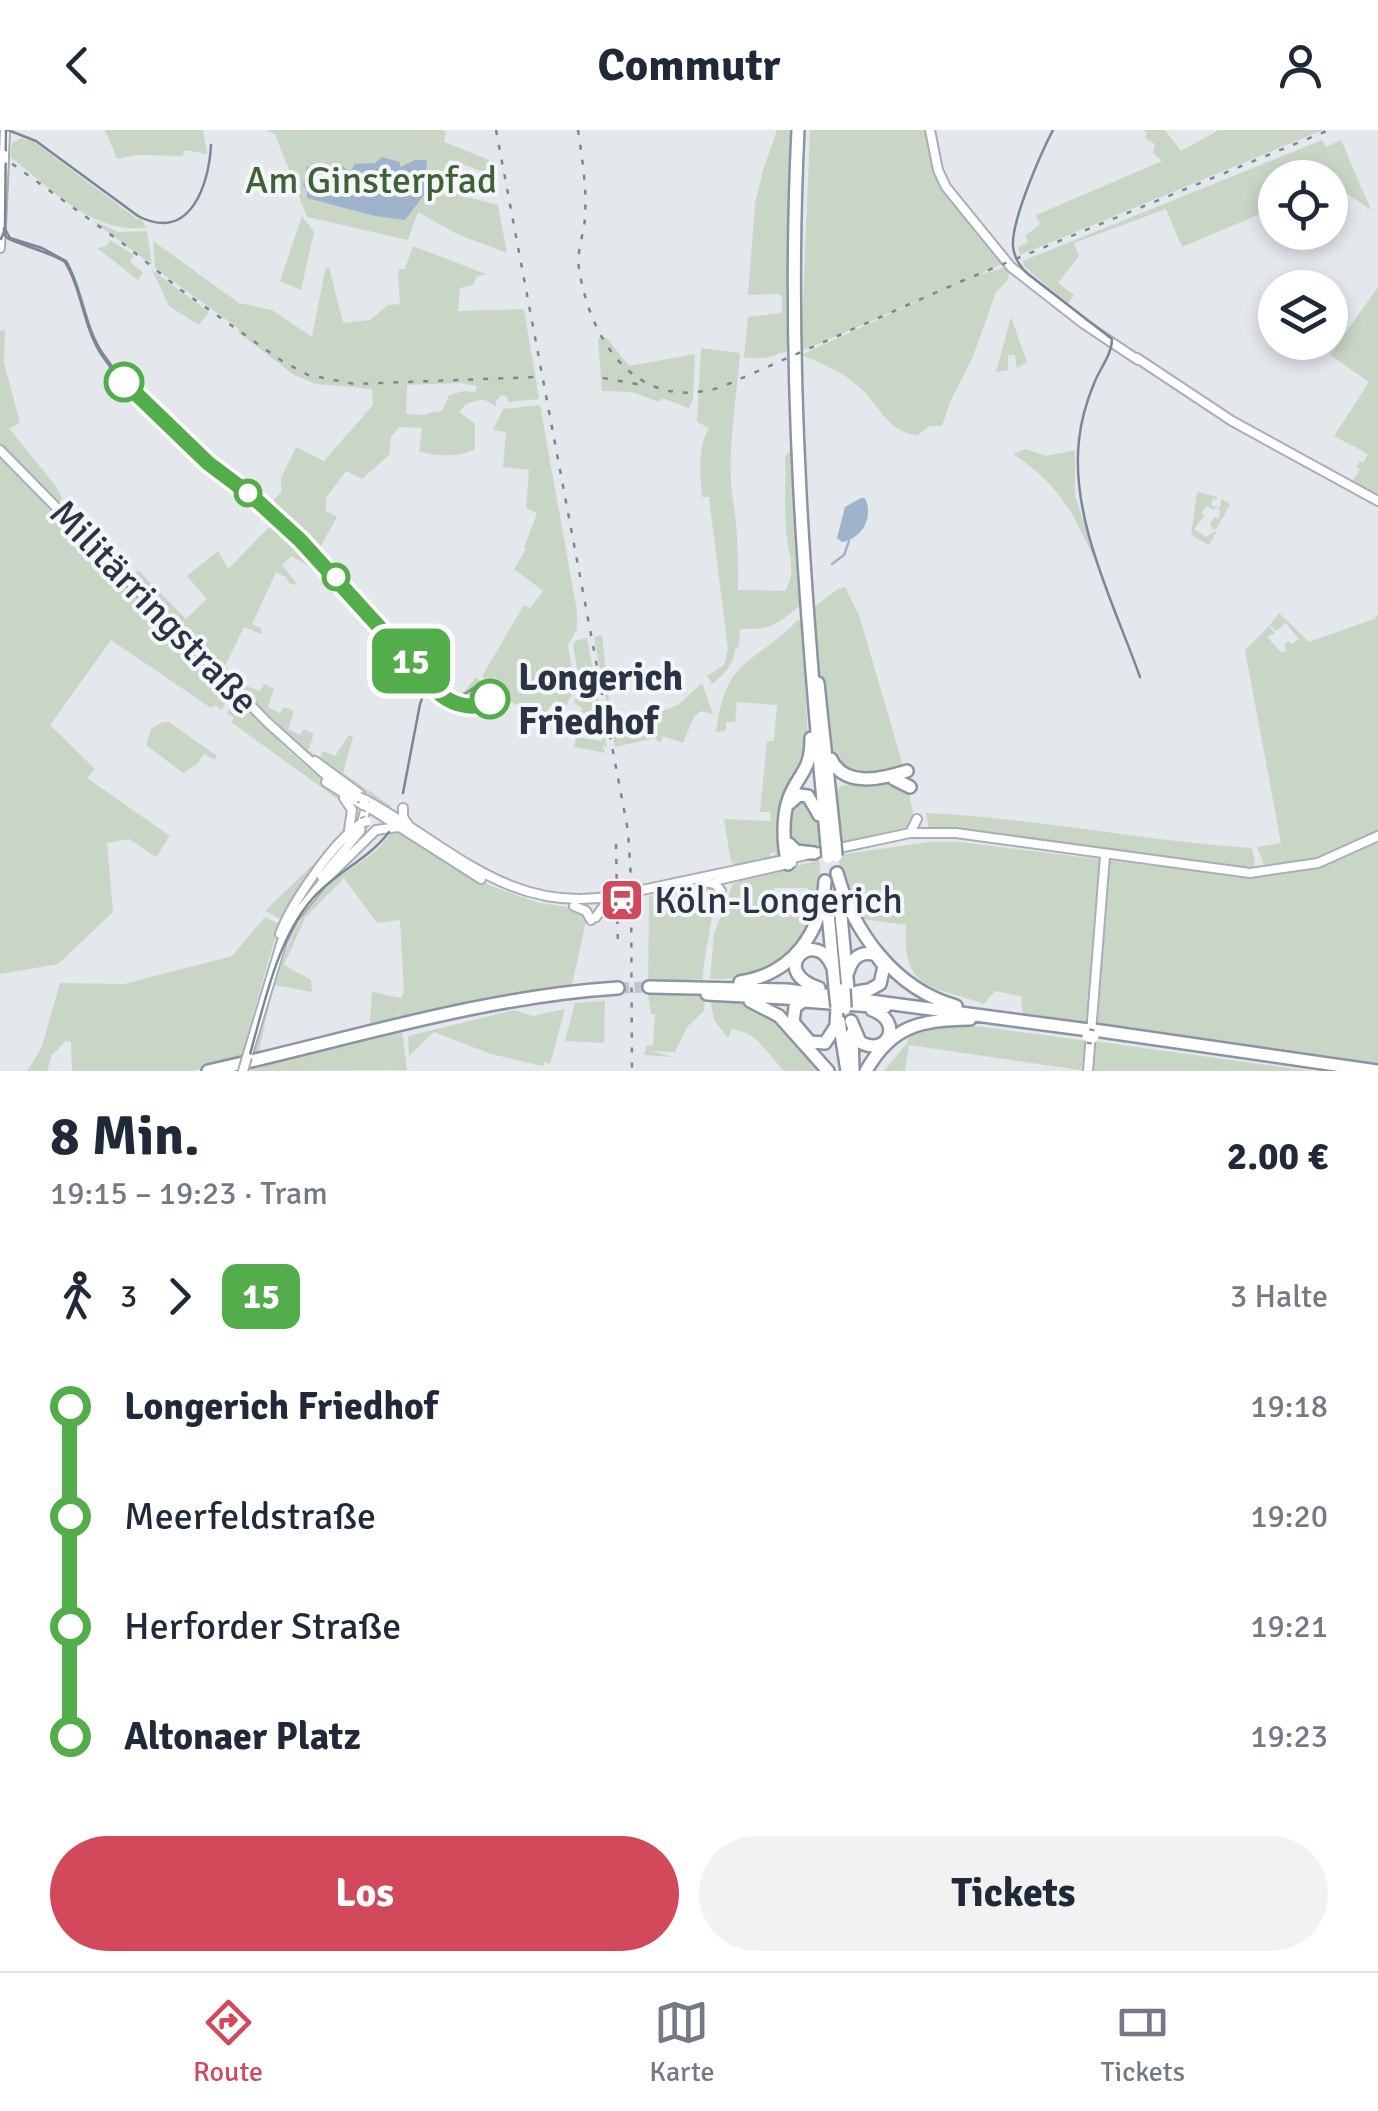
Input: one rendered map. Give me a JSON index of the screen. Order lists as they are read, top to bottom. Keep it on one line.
{"streets":{"main road":["Militärringstraße"]},"parks":["Am Ginsterpfad"],"places":{"other":["Longerich Friedhof"],"station":["Köln-Longerich"]},"lines":["tram line 15"],"page":{"header":"Commutr","on_map":"15","heading":["8 Min.","19:15 – 19:23 · Tram","2.00 €"],"legs":["3","15","3 Halte"],"list":[{"name":"Longerich Friedhof","value":"19:18"},{"name":"Meerfeldstraße","value":"19:20"},{"name":"Herforder Straße","value":"19:21"},{"name":"Altonaer Platz","value":"19:23"}],"buttons":["Los","Tickets"],"tabs":["Route","Karte","Tickets"]}}
